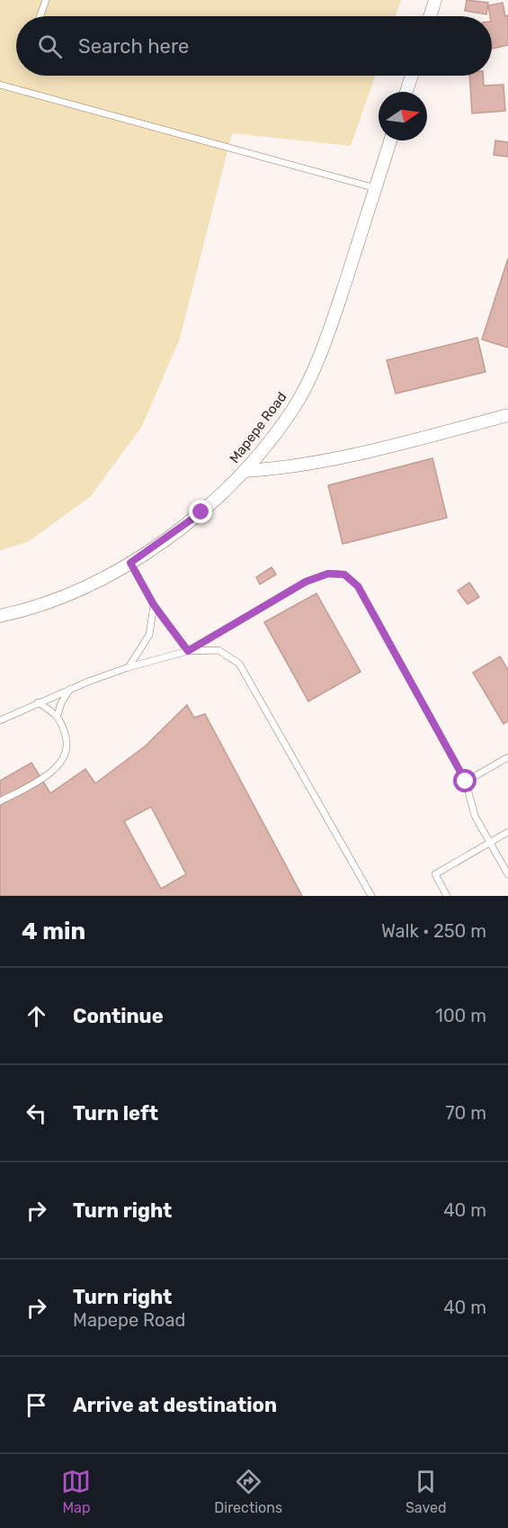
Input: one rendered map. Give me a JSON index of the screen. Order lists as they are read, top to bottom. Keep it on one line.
{"streets":{"street":["Mapepe Road"]},"north":"right","page":{"search":"Search here","heading":["4 min","Walk · 250 m"],"list":[["Continue","100 m"],["Turn left","70 m"],["Turn right","40 m"],["Turn right","Mapepe Road","40 m"],"Arrive at destination"],"nav":["Map","Directions","Saved"]}}
